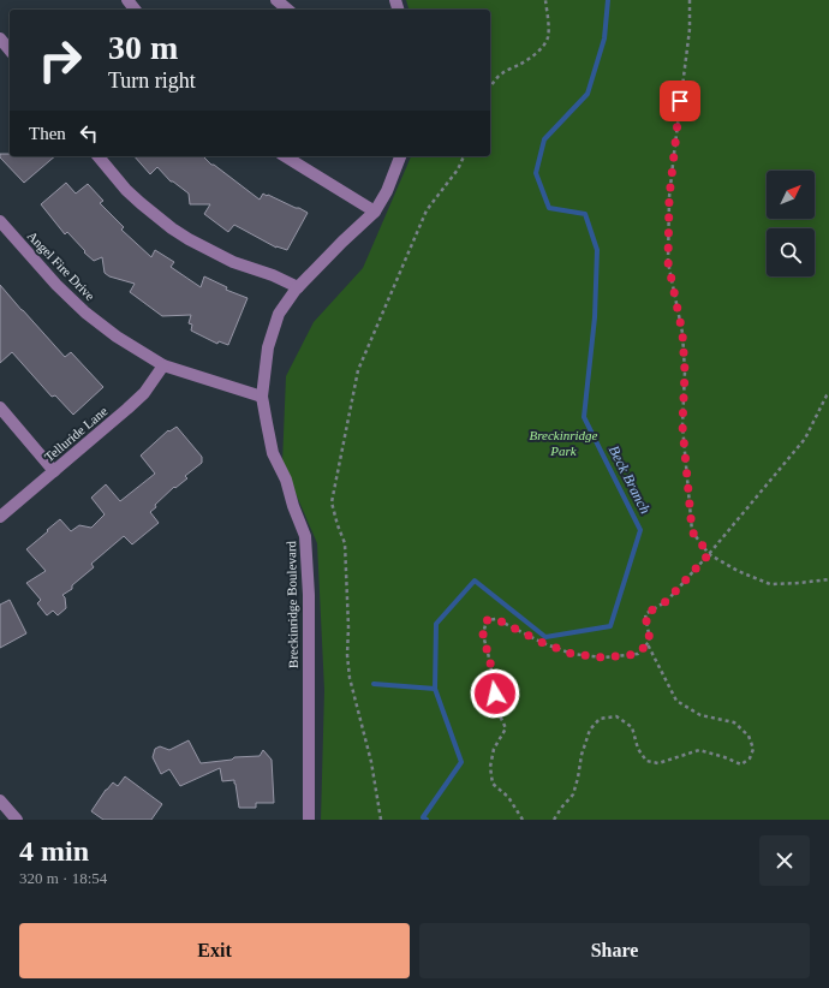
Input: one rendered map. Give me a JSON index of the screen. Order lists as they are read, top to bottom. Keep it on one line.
{"streets":{"street":["Angel Fire Drive","Telluride Lane","Breckinridge Boulevard"]},"crossings":[["Angel Fire Drive","Telluride Lane"],["Angel Fire Drive","Breckinridge Boulevard"]],"water":["Beck Branch"],"parks":["Breckinridge Park"],"north":"top right","page":{"turn":["30 m","Turn right"],"then":"Then","heading":["4 min","320 m · 18:54"],"buttons":["Exit","Share"]}}
